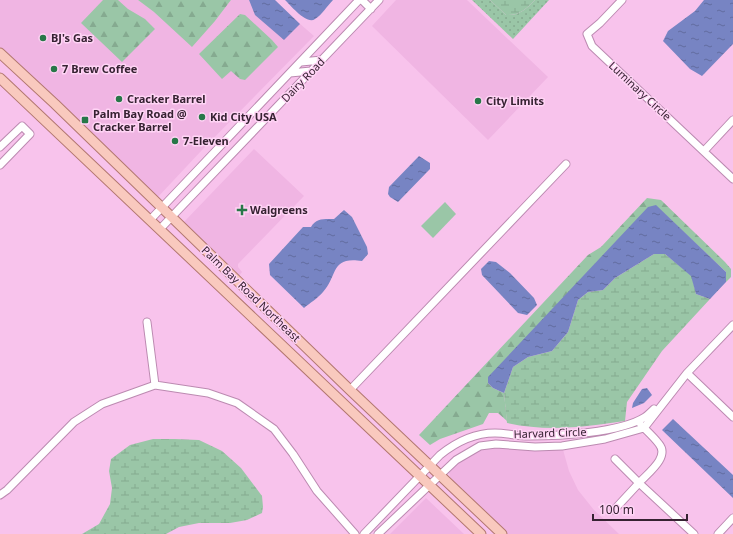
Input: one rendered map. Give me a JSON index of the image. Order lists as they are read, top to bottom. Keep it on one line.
{"streets":{"main road":["Palm Bay Road Northeast"],"street":["Dairy Road","Luminary Circle","Harvard Circle"]},"crossings":[["Dairy Road","Palm Bay Road Northeast"],["Palm Bay Road Northeast","Harvard Circle"]],"places":{"other":["BJ's Gas","7 Brew Coffee","Cracker Barrel","City Limits","Kid City USA","7-Eleven"],"transit":["Palm Bay Road @ Cracker Barrel"],"health":["Walgreens"]},"scale_bar":"100 m"}
